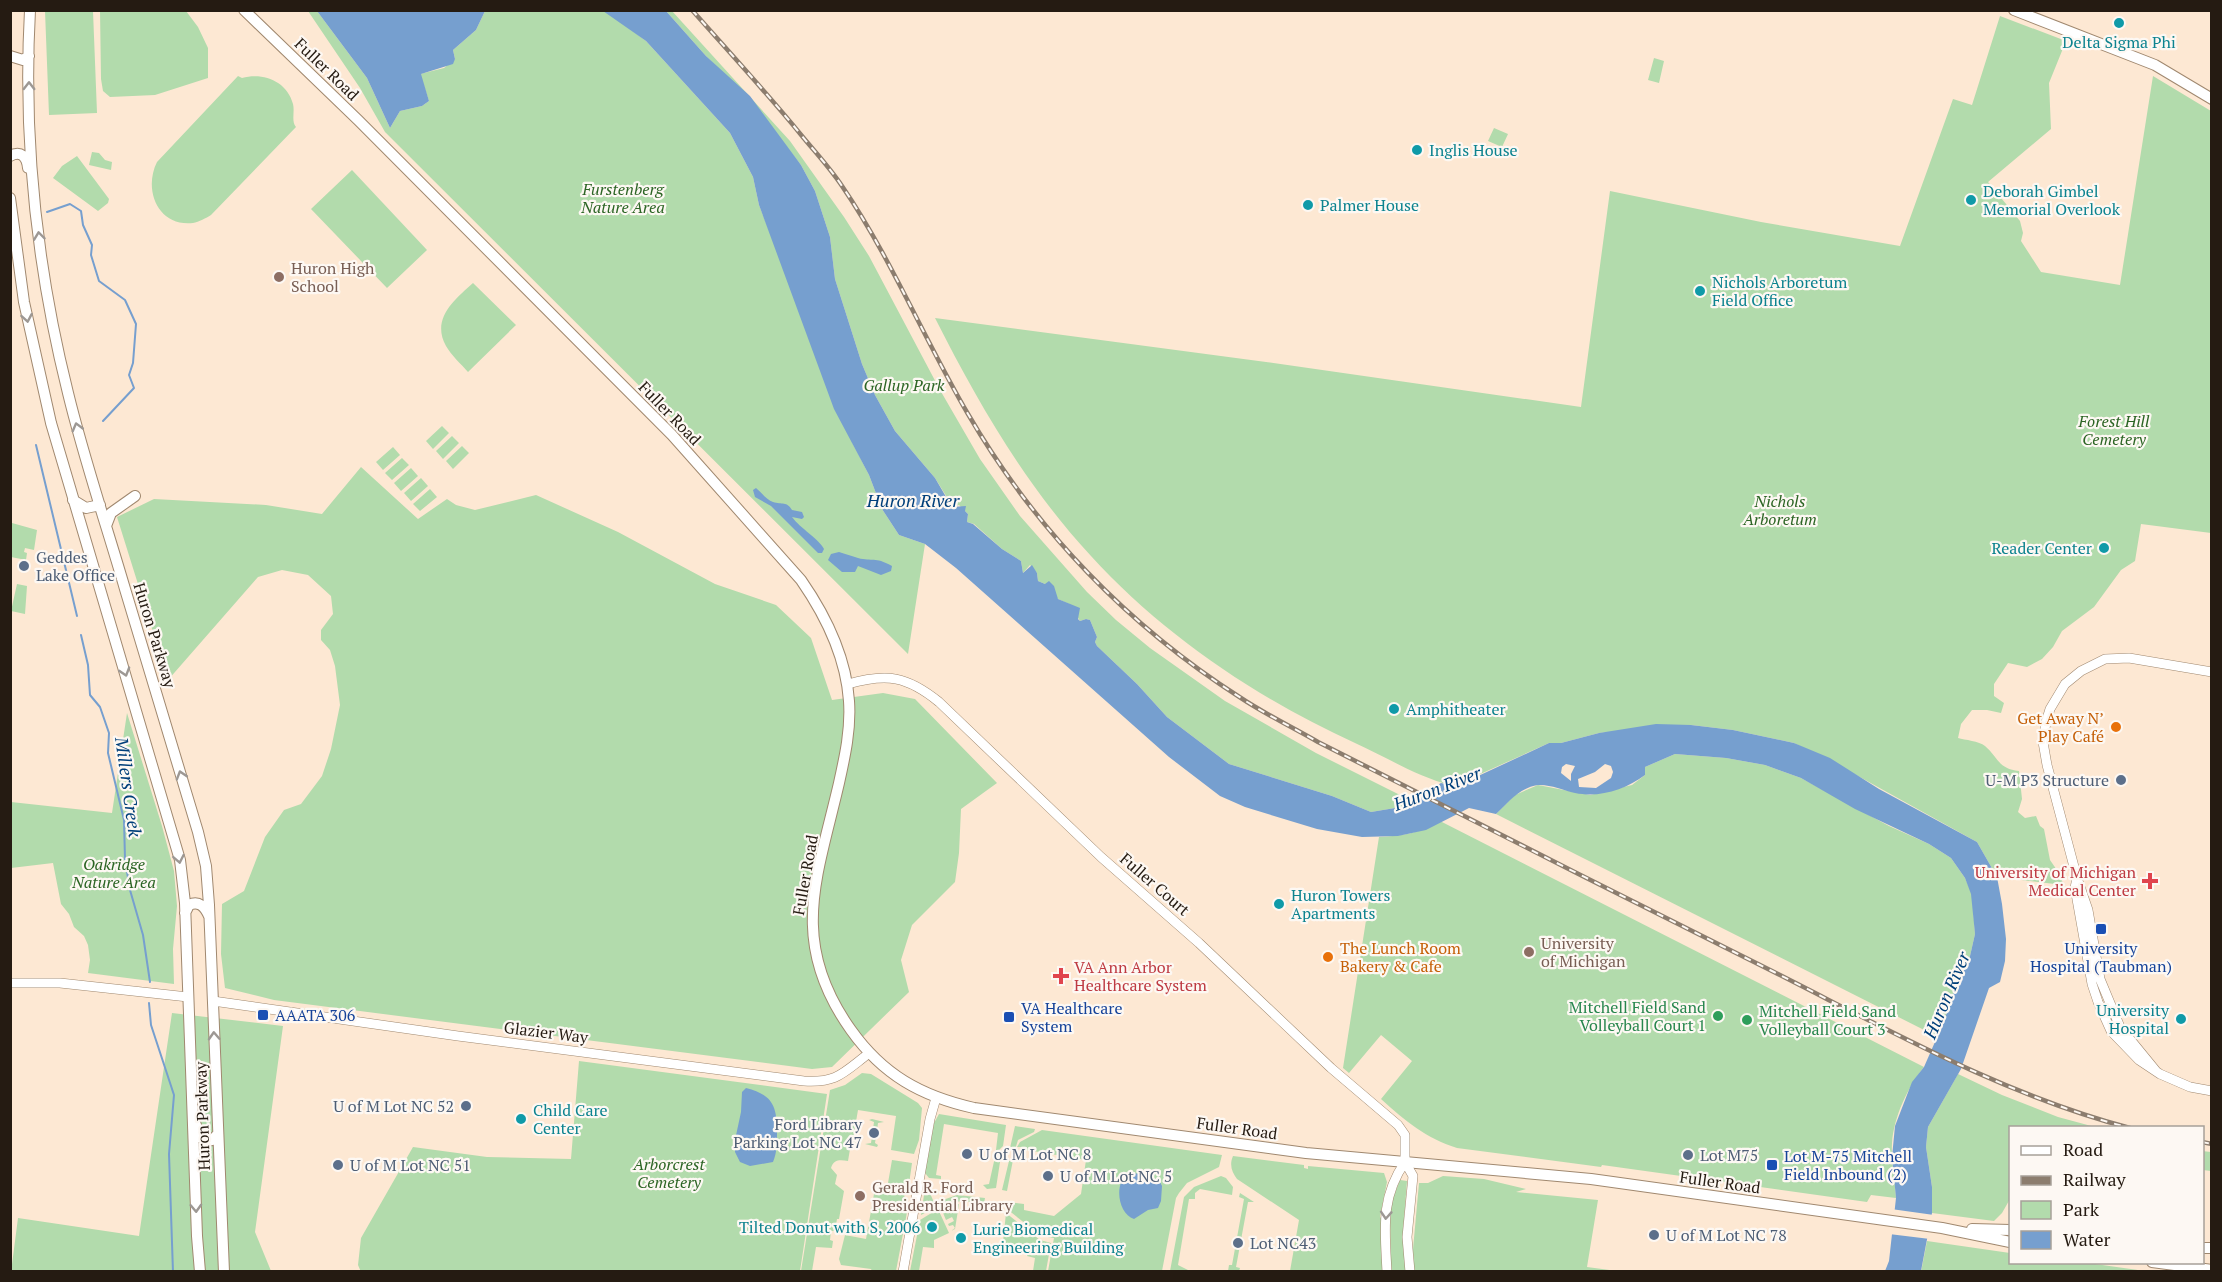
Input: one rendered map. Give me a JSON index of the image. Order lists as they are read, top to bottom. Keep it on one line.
{"streets":{"main road":["Fuller Road","Huron Parkway"],"street":["Fuller Court","Glazier Way"]},"crossings":[["Fuller Road","Fuller Court"],["Fuller Road","Glazier Way"],["Huron Parkway","Glazier Way"]],"water":["Huron River","Millers Creek"],"parks":["Furstenberg Nature Area","Gallup Park","Forest Hill Cemetery","Nichols Arboretum","Oakridge Nature Area","Arborcrest Cemetery"],"places":{"other":["Delta Sigma Phi","Inglis House","Deborah Gimbel Memorial Overlook","Palmer House","Huron High School","Nichols Arboretum Field Office","Reader Center","Geddes Lake Office","Amphitheater","Get Away N’ Play Café","U-M P3 Structure","Huron Towers Apartments","University of Michigan","The Lunch Room Bakery & Cafe","Mitchell Field Sand Volleyball Court 1","University Hospital","Mitchell Field Sand Volleyball Court 3","U of M Lot NC 52","Child Care Center","Ford Library Parking Lot NC 47","U of M Lot NC 8","Lot M75","U of M Lot NC 51","U of M Lot NC 5","Gerald R. Ford Presidential Library","Tilted Donut with S, 2006","U of M Lot NC 78","Lurie Biomedical Engineering Building","Lot NC43"],"health":["University of Michigan Medical Center","VA Ann Arbor Healthcare System"],"transit":["University Hospital (Taubman)","AAATA 306","VA Healthcare System","Lot M-75 Mitchell Field Inbound (2)"]},"legend":["Road","Railway","Park","Water"]}
